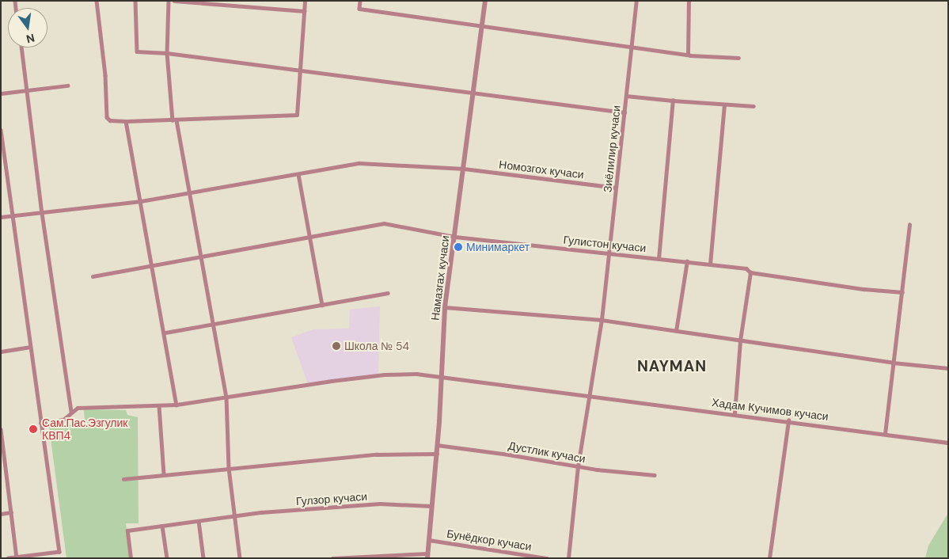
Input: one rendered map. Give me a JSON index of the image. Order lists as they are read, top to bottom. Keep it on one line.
{"streets":{"street":["Зиёлилир кучаси","Номозгох кучаси","Гулистон кучаси","Намазгах кучаси","Хадам Кучимов кучаси","Дустлик кучаси","Гулзор кучаси","Бунёдкор кучаси"]},"crossings":[["Зиёлилир кучаси","Номозгох кучаси"],["Зиёлилир кучаси","Гулистон кучаси"],["Зиёлилир кучаси","Хадам Кучимов кучаси"],["Зиёлилир кучаси","Дустлик кучаси"],["Номозгох кучаси","Намазгах кучаси"],["Гулистон кучаси","Намазгах кучаси"],["Намазгах кучаси","Хадам Кучимов кучаси"],["Намазгах кучаси","Дустлик кучаси"],["Намазгах кучаси","Гулзор кучаси"],["Намазгах кучаси","Бунёдкор кучаси"]],"districts":["NAYMAN"],"places":["Минимаркет","Школа № 54","Сам.Пас.Эзгулик КВП4"],"north":"bottom"}
